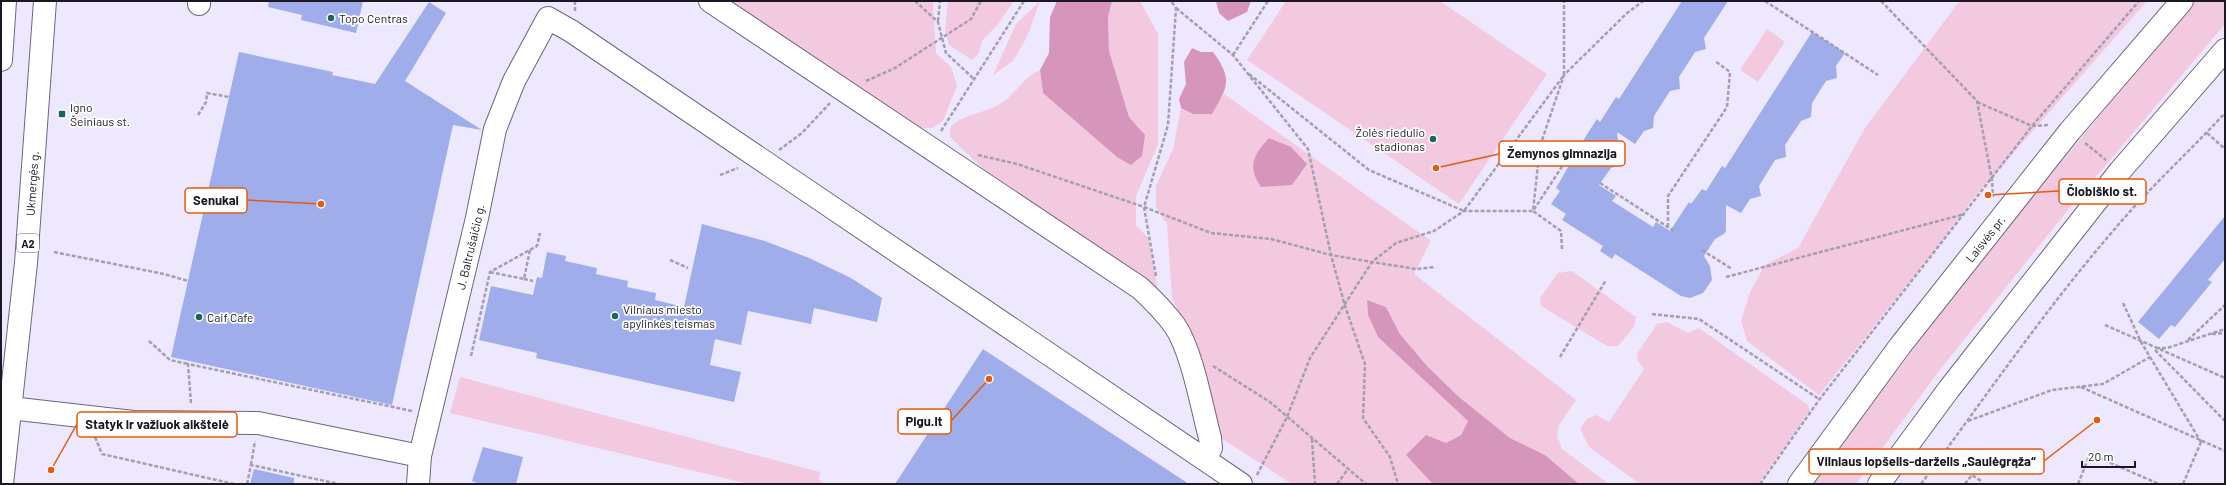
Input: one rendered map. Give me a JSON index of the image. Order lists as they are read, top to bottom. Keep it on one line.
{"streets":{"main road":["Ukmergės g.","Laisvės pr.","A2","J. Baltrušaičio g."]},"places":{"other":["Topo Centras","Žolės riedulio stadionas","Žemynos gimnazija","Čiobiškio st.","Senukai","Vilniaus miesto apylinkės teismas","Caif Cafe","Pigu.lt","Vilniaus lopšelis-darželis „Saulėgrąža“","Statyk ir važiuok aikštelė"],"transit":["Igno Šeiniaus st."]},"scale_bar":"20 m"}
